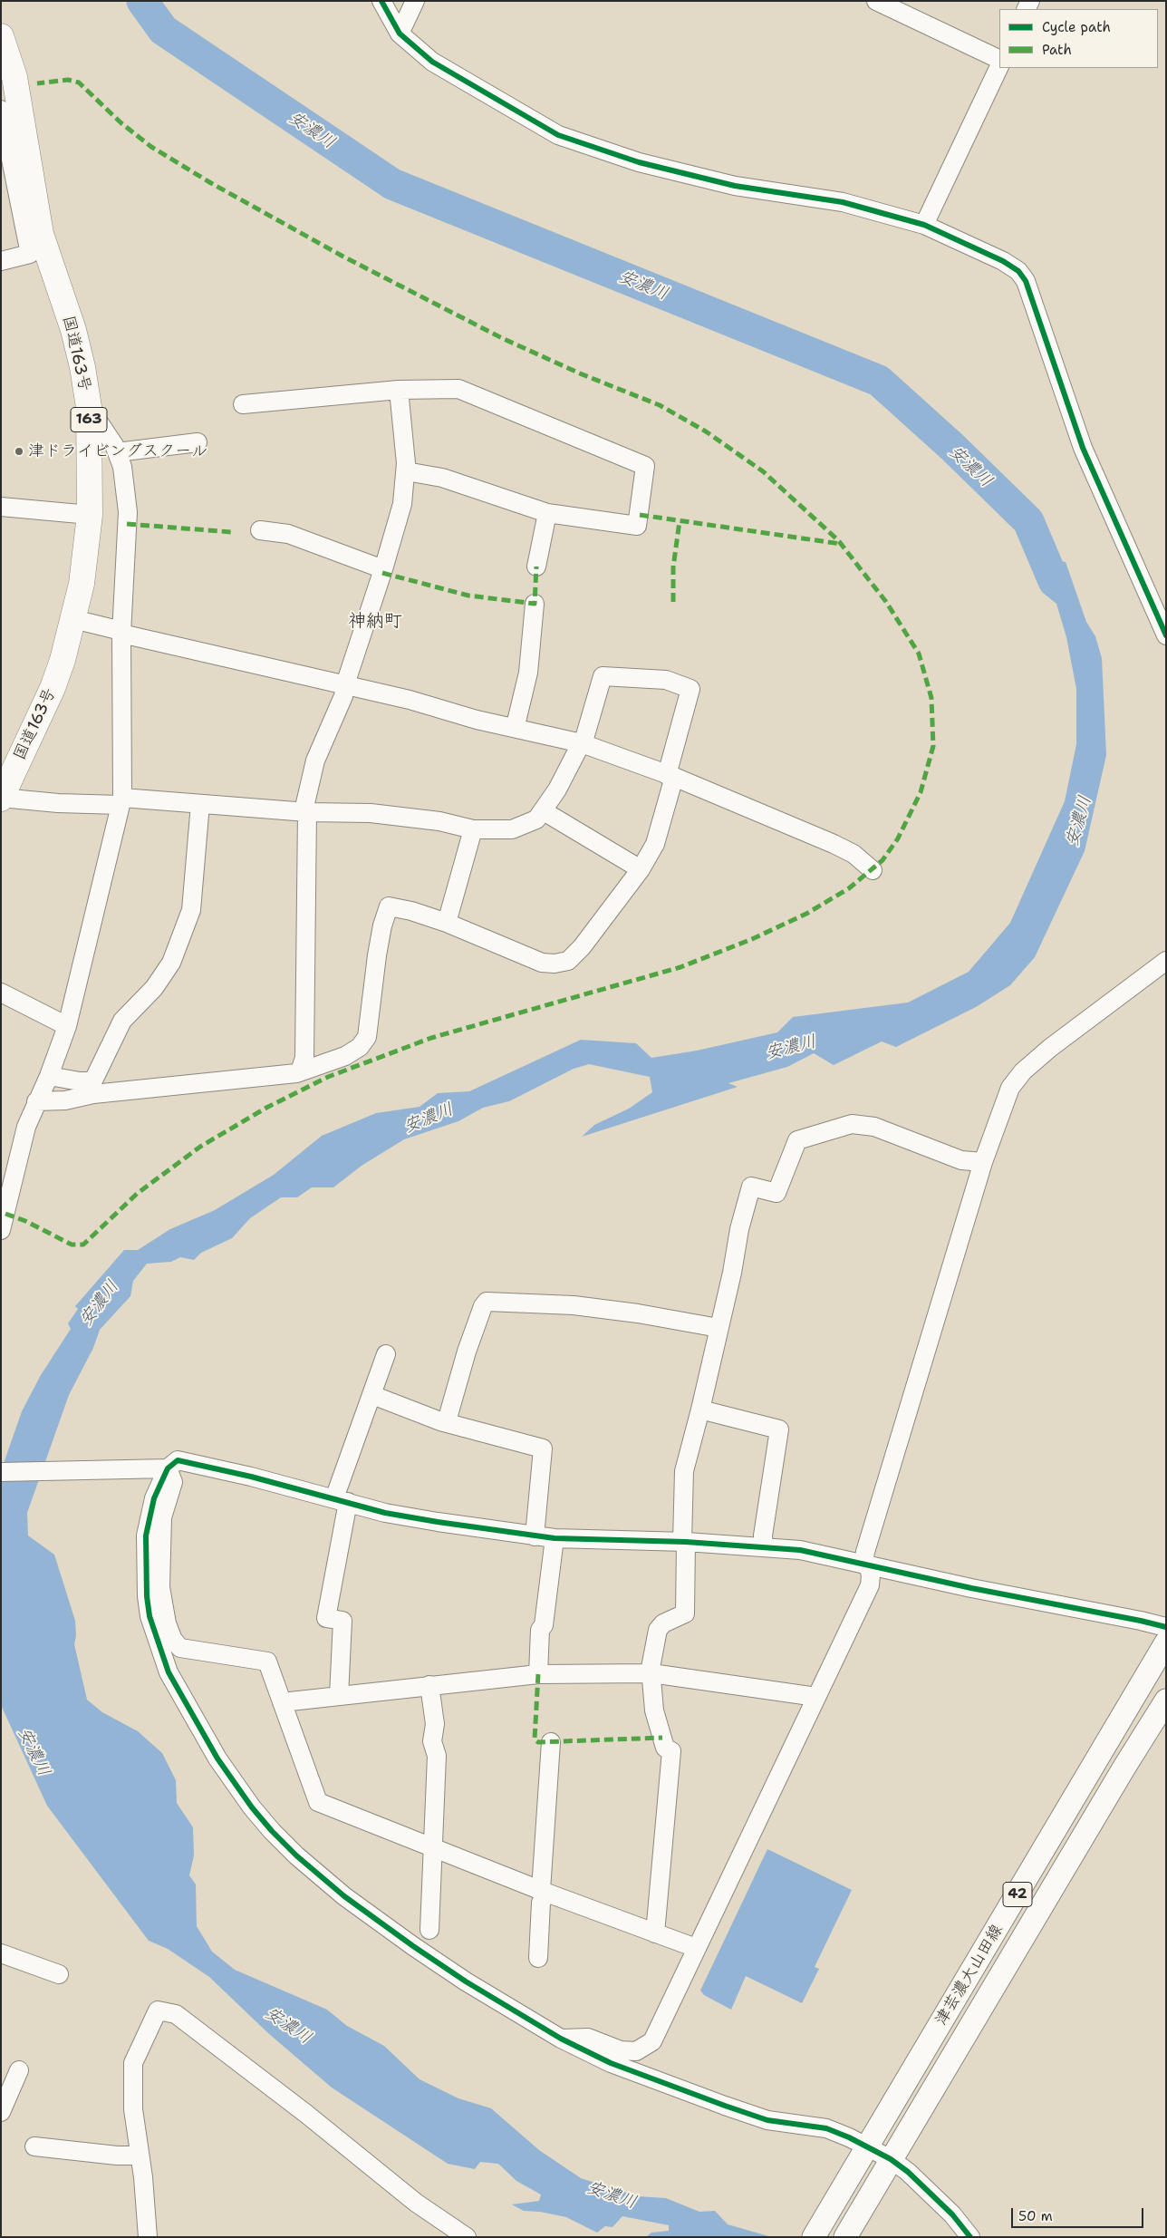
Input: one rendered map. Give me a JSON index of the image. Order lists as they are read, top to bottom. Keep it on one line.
{"streets":{"highway":["国道163号","163"],"main road":["42","津芸濃大山田線"]},"districts":["神納町"],"water":["安濃川"],"places":["津ドライビングスクール"],"legend":["Cycle path","Path"],"scale_bar":"50 m"}
